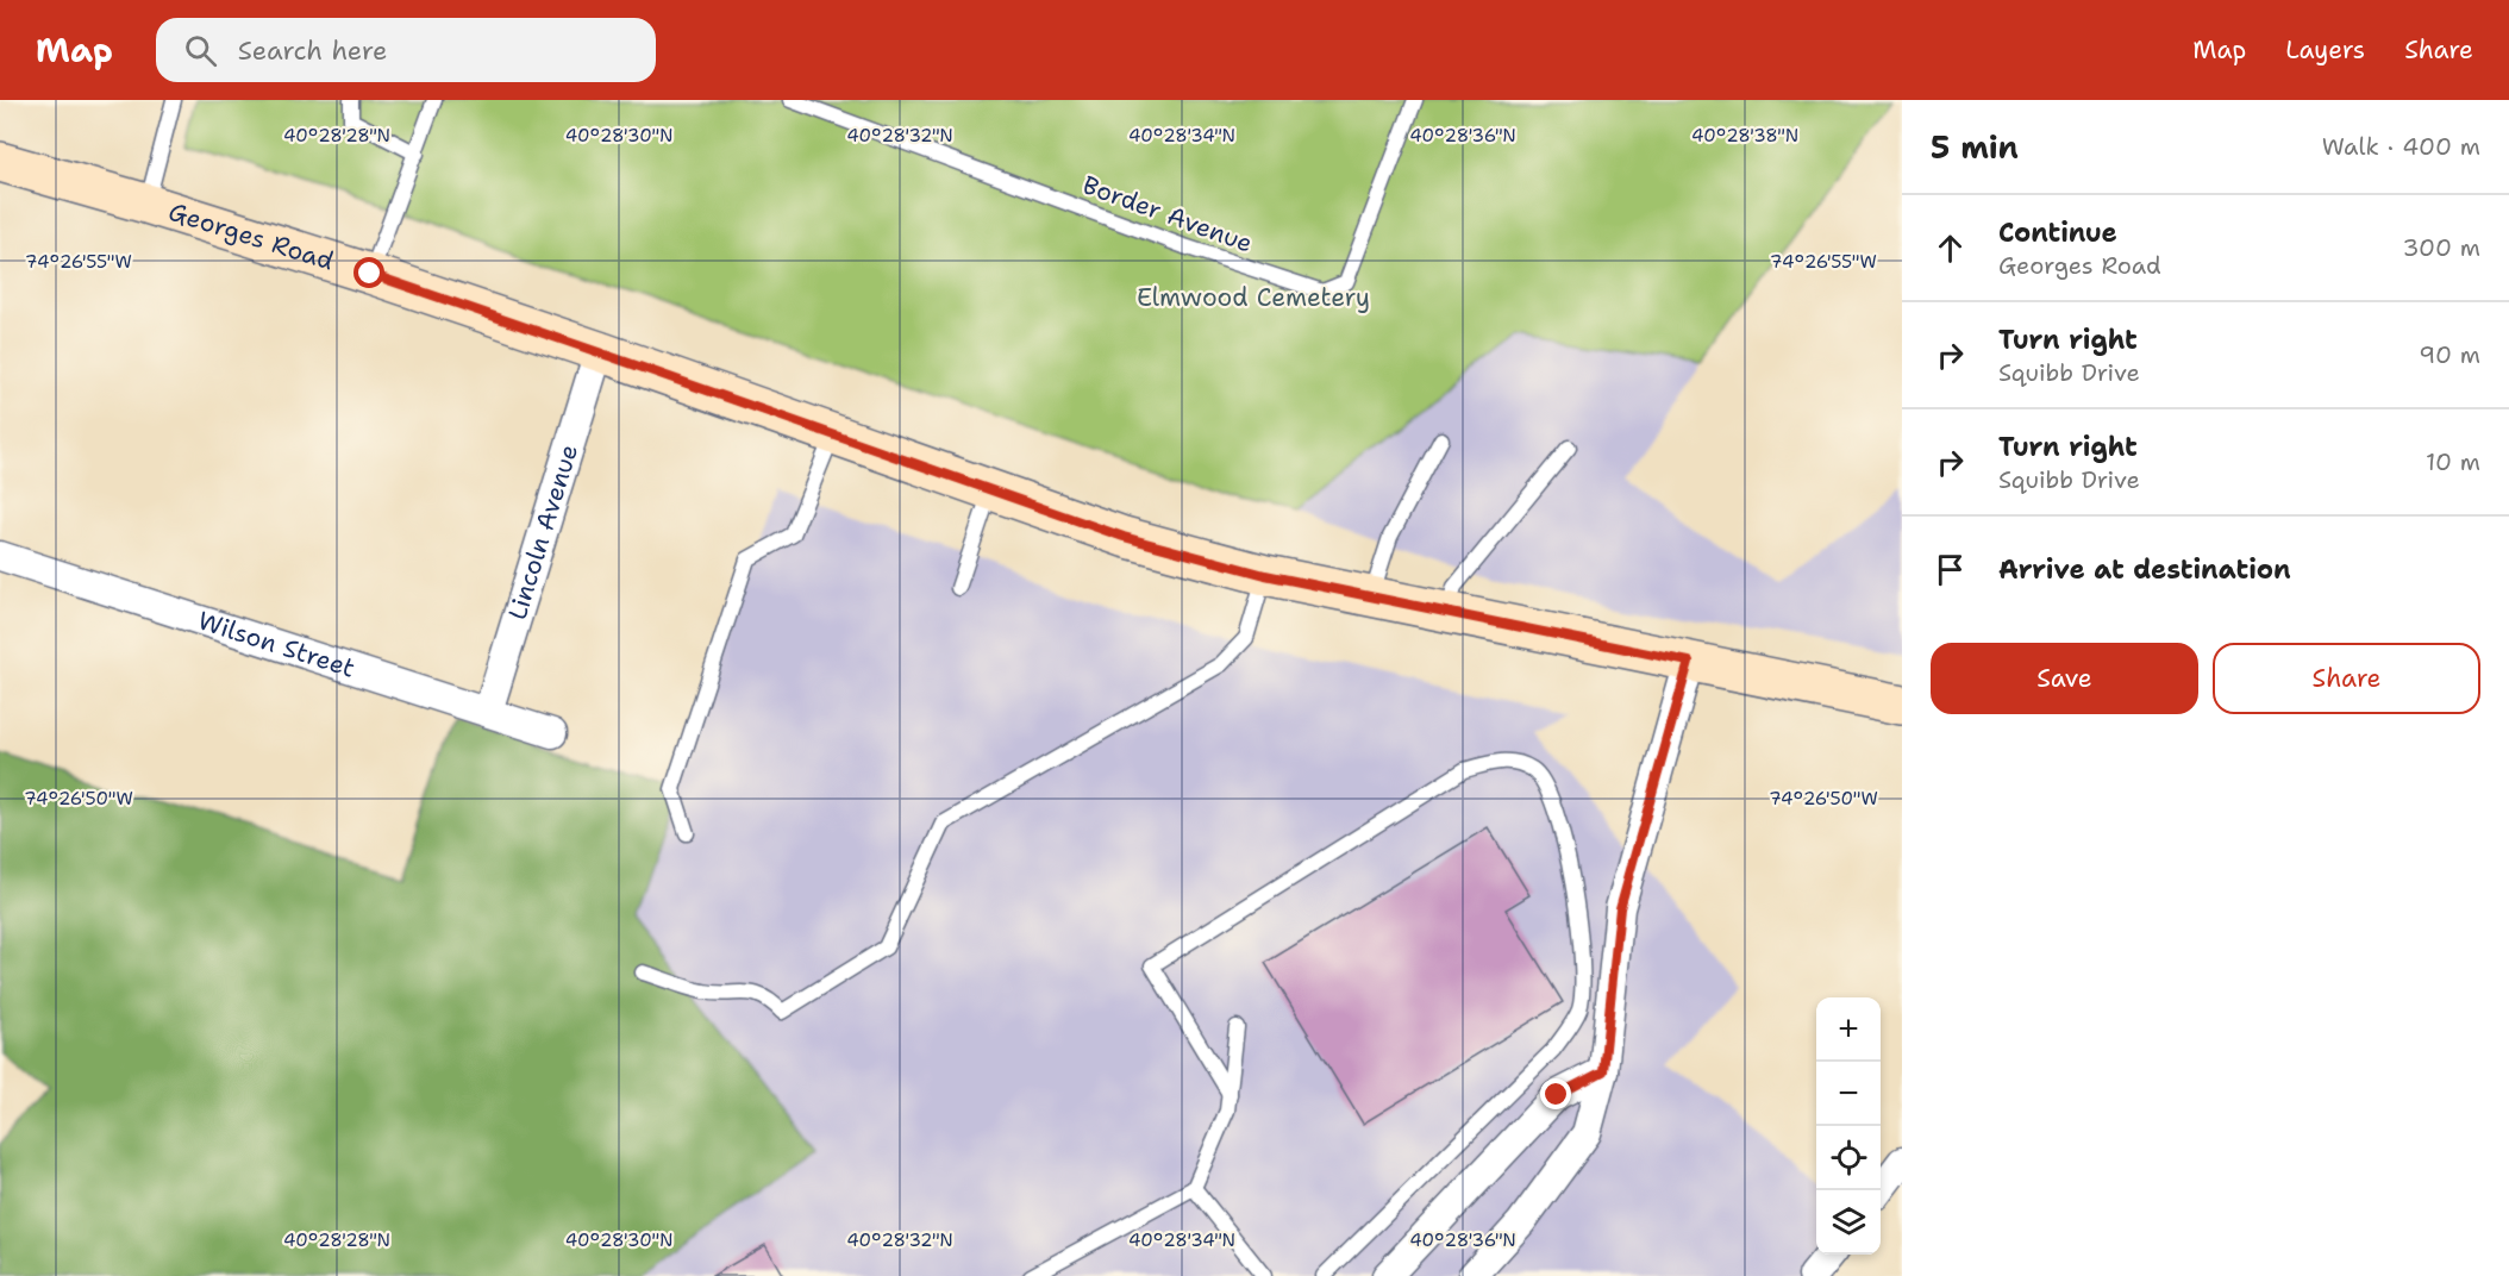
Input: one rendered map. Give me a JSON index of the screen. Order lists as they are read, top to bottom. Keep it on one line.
{"streets":{"street":["Georges Road","Lincoln Avenue","Wilson Street"],"lane":["Border Avenue"]},"crossings":[["Georges Road","Lincoln Avenue"],["Lincoln Avenue","Wilson Street"]],"parks":["Elmwood Cemetery"],"page":{"header":"Map","search":"Search here","nav":["Map","Layers","Share"],"heading":["5 min","Walk · 400 m"],"list":[["Continue","Georges Road","300 m"],["Turn right","Squibb Drive","90 m"],["Turn right","Squibb Drive","10 m"],"Arrive at destination"],"buttons":["Save","Share"],"map_buttons":["+","−"]},"coordinates":["40°28'28\"N","40°28'30\"N","40°28'32\"N","40°28'34\"N","40°28'36\"N","40°28'38\"N","74°26'55\"W","74°26'50\"W"]}
